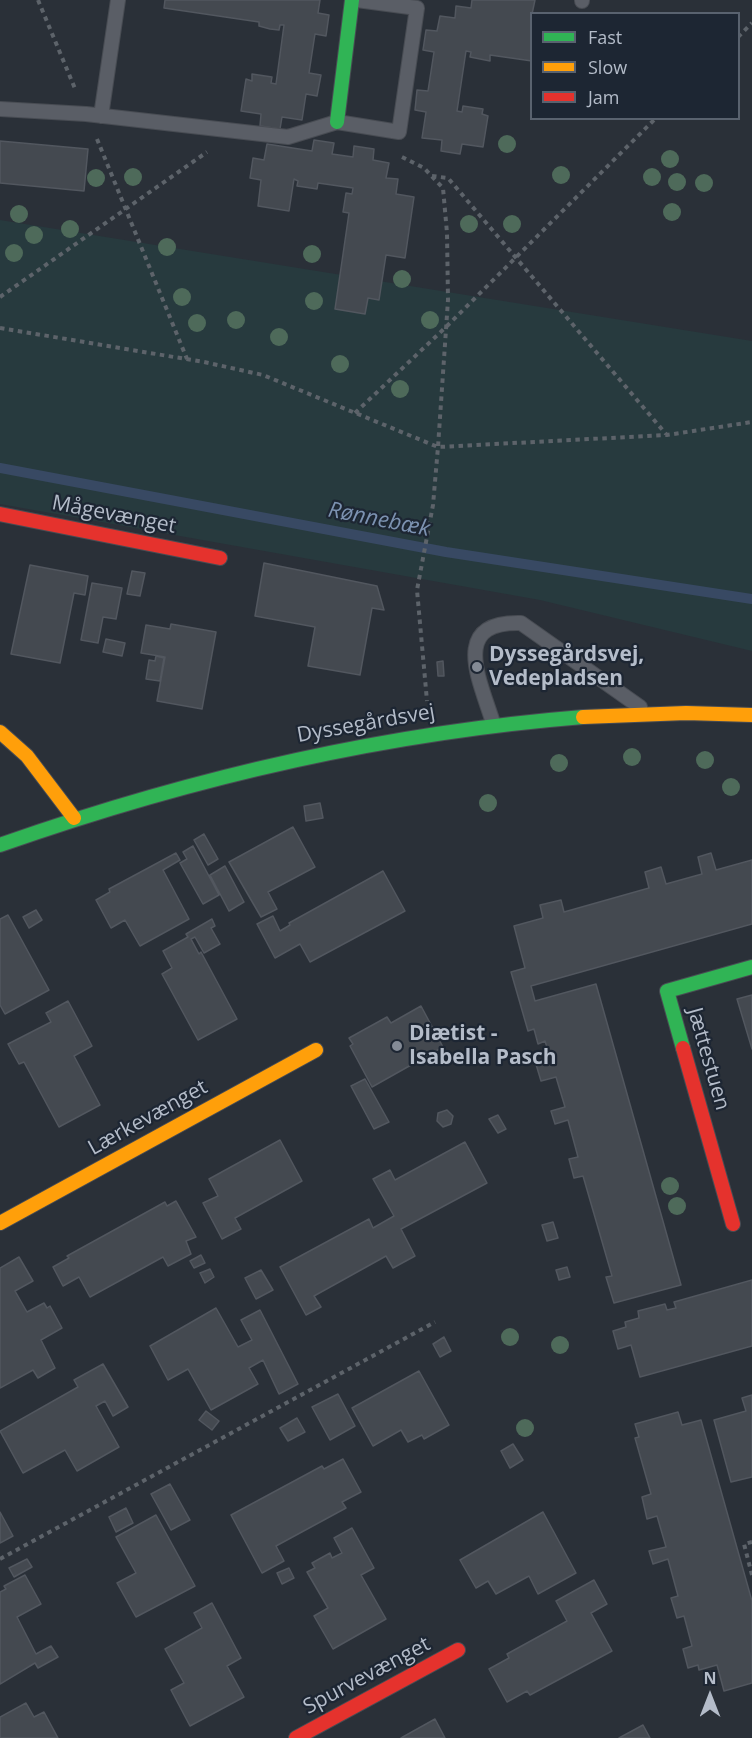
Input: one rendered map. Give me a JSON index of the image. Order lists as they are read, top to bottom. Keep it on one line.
{"streets":{"street":["Mågevænget","Dyssegårdsvej","Jættestuen","Lærkevænget","Spurvevænget"]},"water":["Rønnebæk"],"places":["Dyssegårdsvej, Vedepladsen","Diætist - Isabella Pasch"],"legend":["Fast","Slow","Jam"],"north":"top"}
